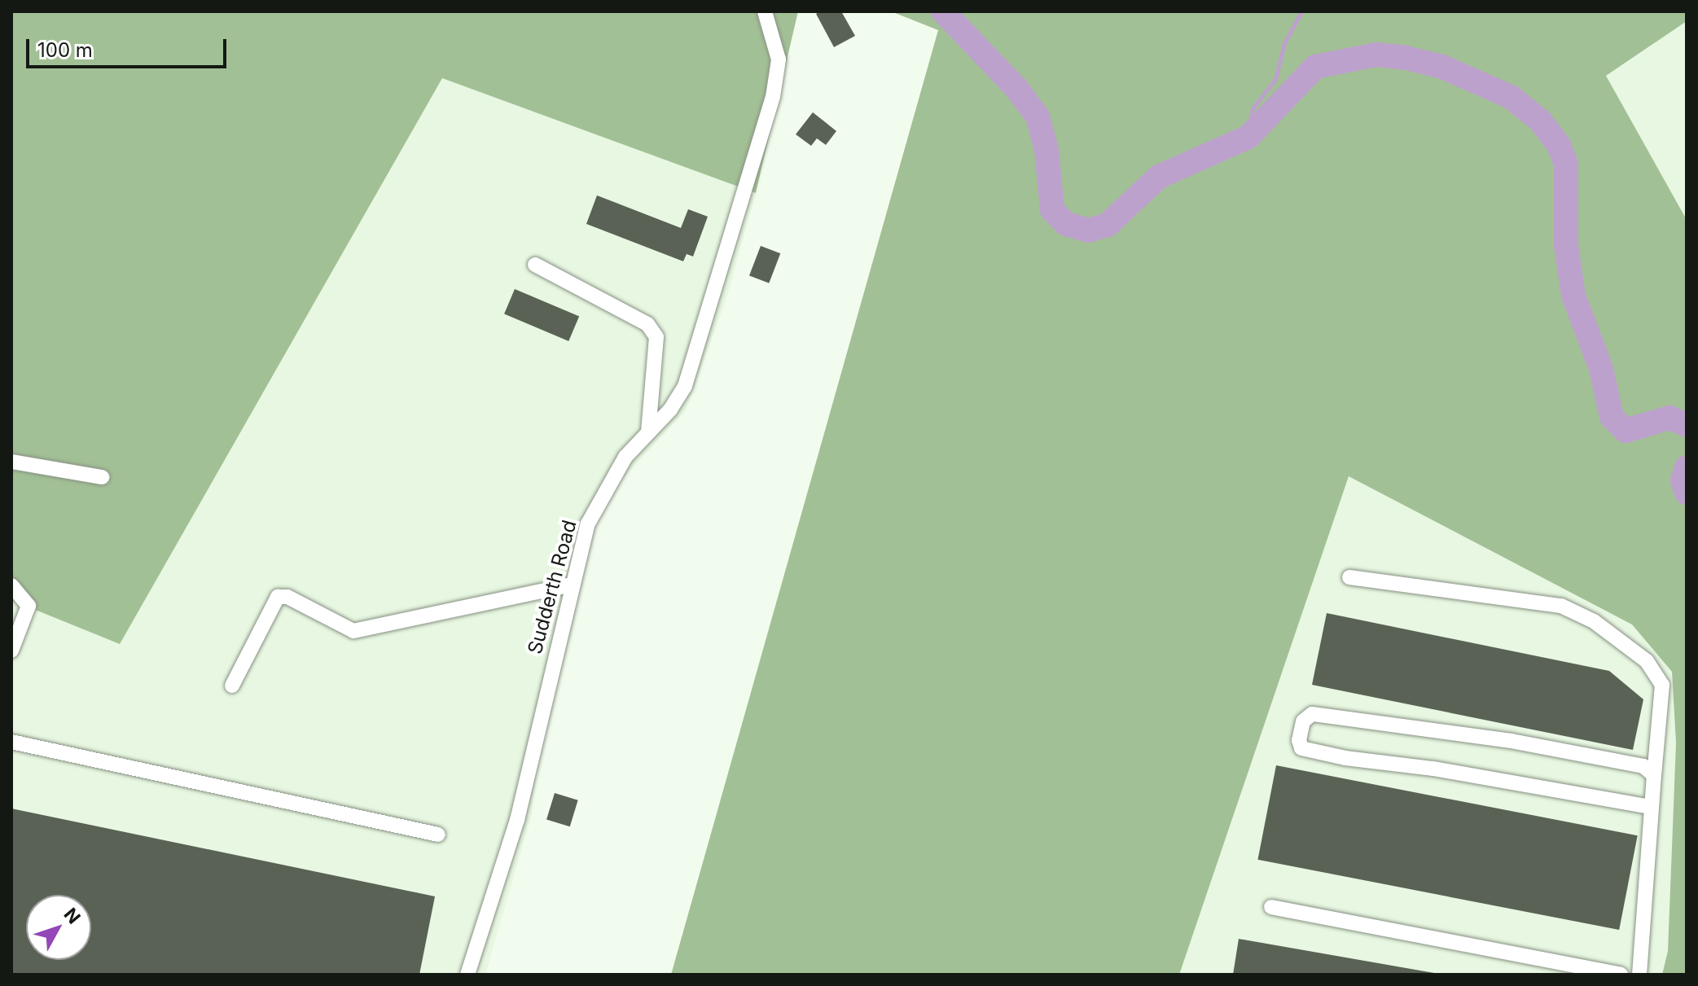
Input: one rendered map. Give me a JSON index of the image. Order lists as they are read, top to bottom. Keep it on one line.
{"streets":{"street":["Sudderth Road"]},"scale_bar":"100 m","north":"top right"}
